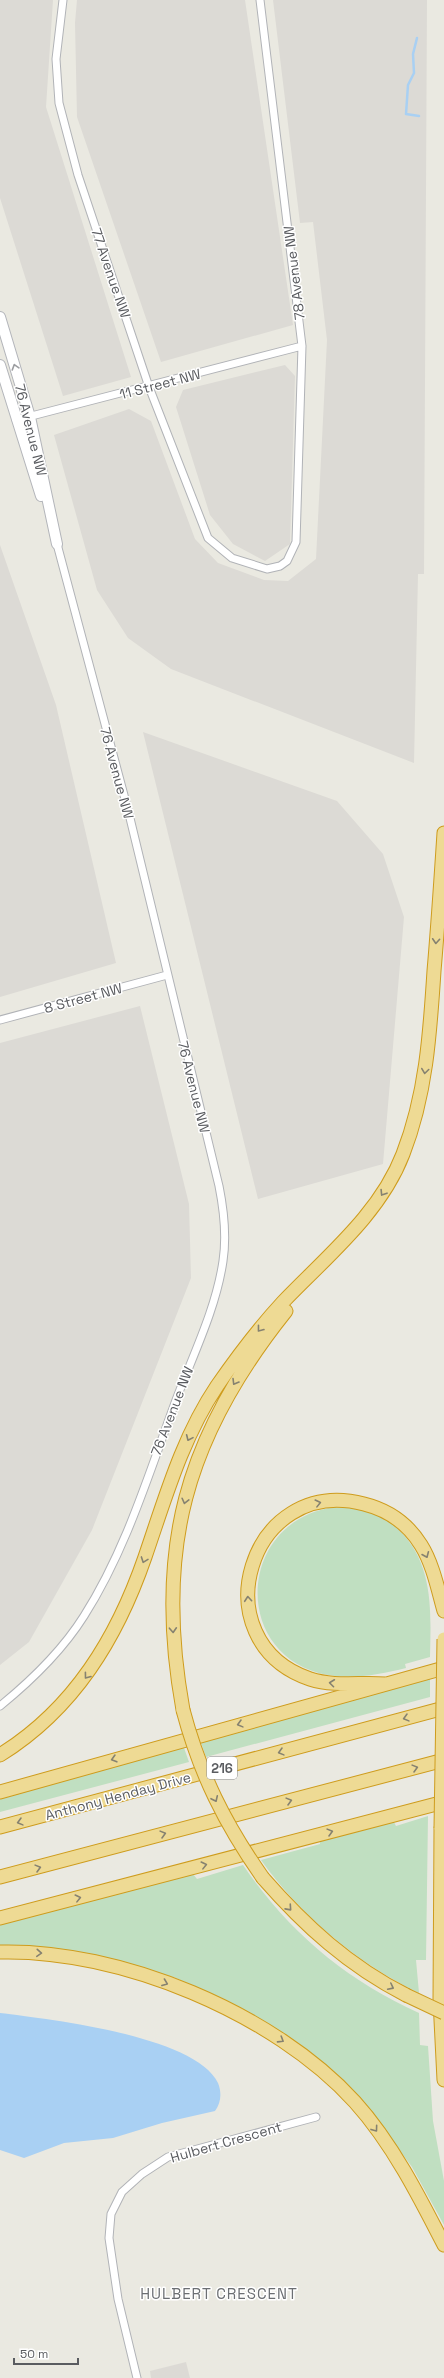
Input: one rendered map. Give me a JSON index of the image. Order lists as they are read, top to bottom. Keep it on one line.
{"streets":{"highway":["216","Anthony Henday Drive"],"street":["77 Avenue NW","78 Avenue NW","11 Street NW","76 Avenue NW","8 Street NW","Hulbert Crescent"]},"crossings":[["77 Avenue NW","78 Avenue NW"],["77 Avenue NW","11 Street NW"],["78 Avenue NW","11 Street NW"],["11 Street NW","76 Avenue NW"],["76 Avenue NW","8 Street NW"]],"districts":["HULBERT CRESCENT"],"scale_bar":"50 m"}
